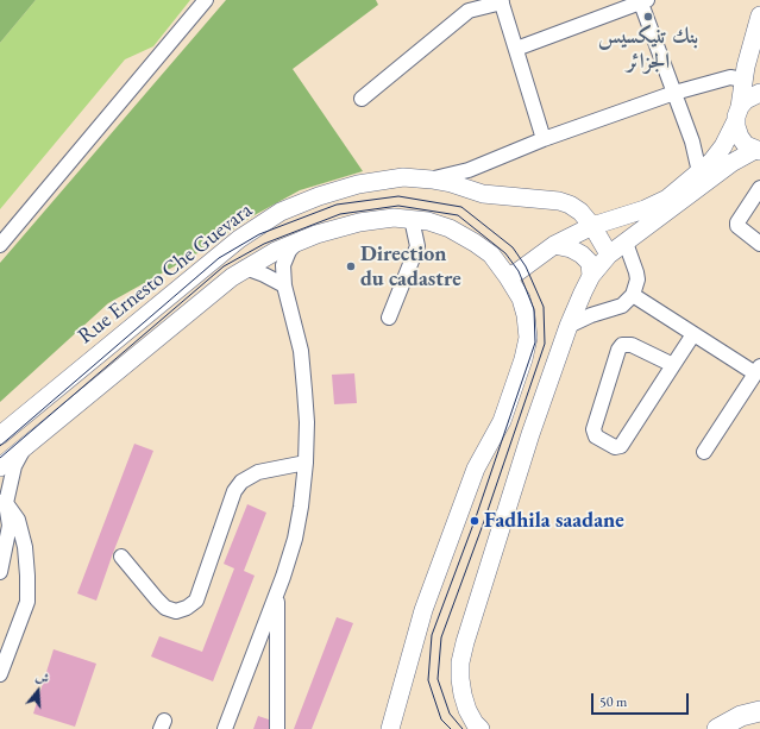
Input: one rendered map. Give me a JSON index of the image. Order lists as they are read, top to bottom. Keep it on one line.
{"streets":{"main road":["Rue Ernesto Che Guevara"]},"places":["بنك تنيكسيس الجزائر","Direction du cadastre","Fadhila saadane"],"scale_bar":"50 m","north":"top"}
